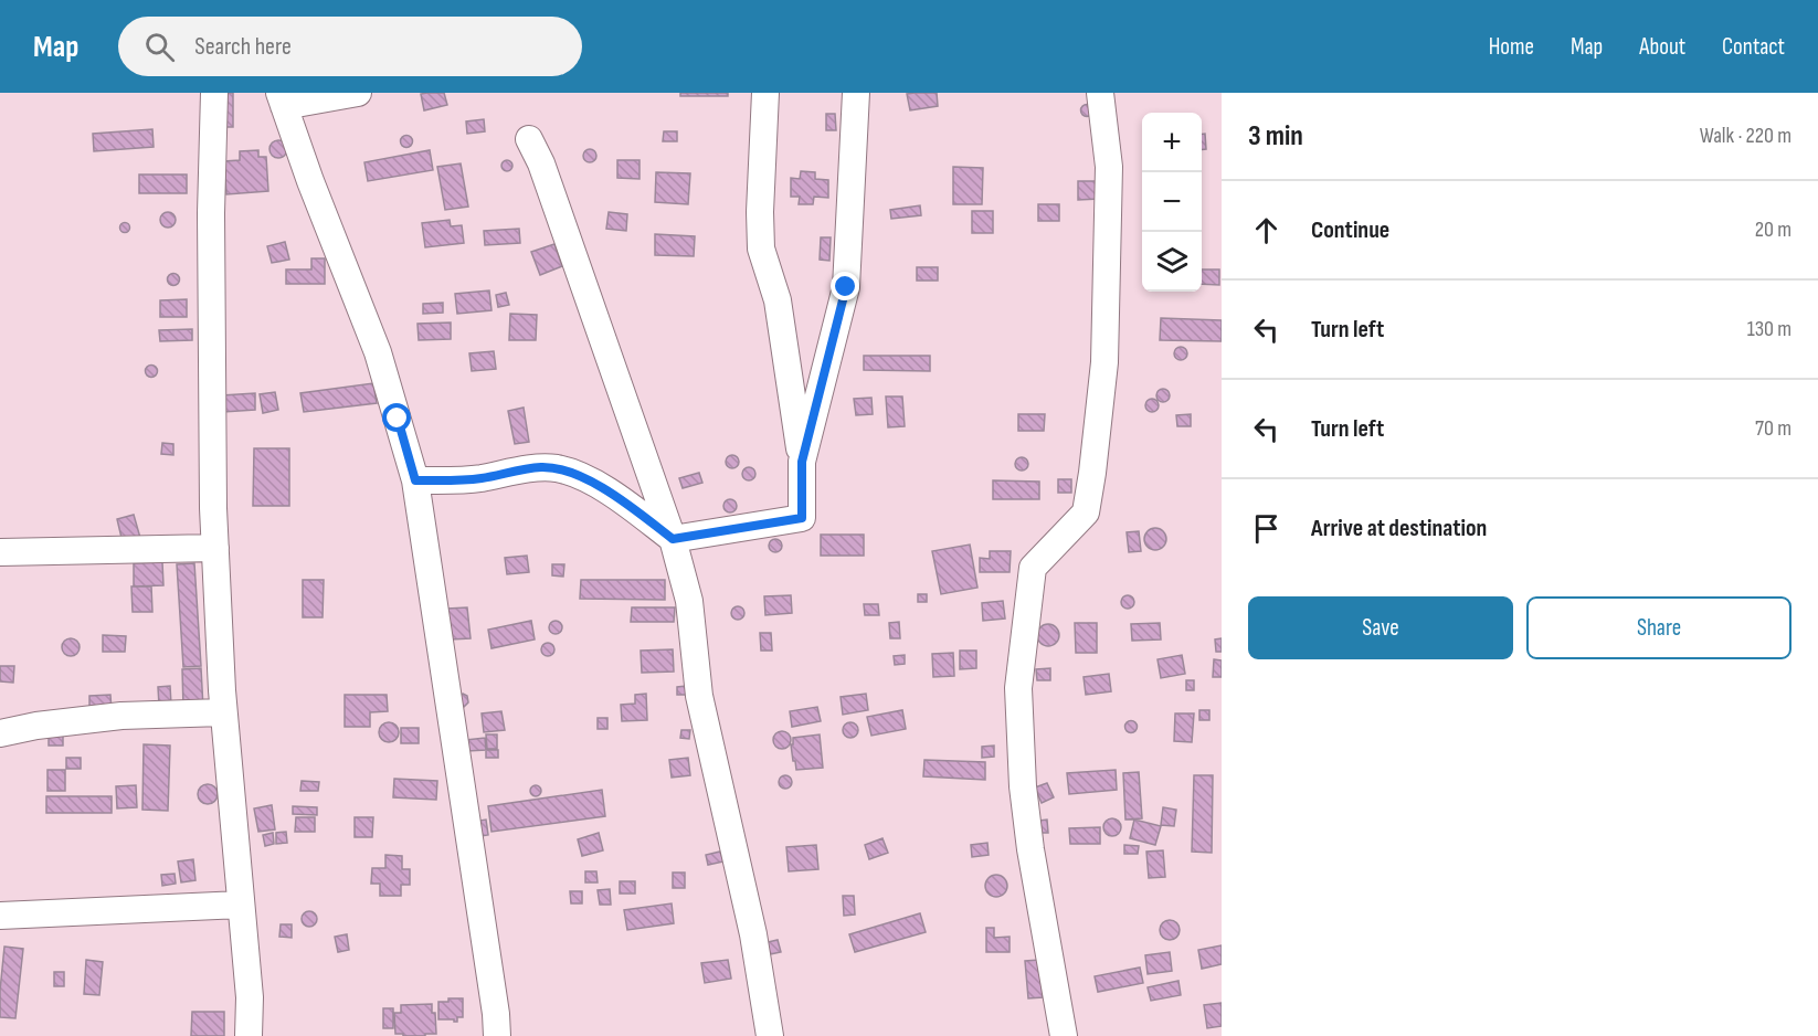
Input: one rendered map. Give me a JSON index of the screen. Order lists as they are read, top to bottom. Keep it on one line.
{"page":{"header":"Map","search":"Search here","nav":["Home","Map","About","Contact"],"heading":["3 min","Walk · 220 m"],"map_buttons":["+","−"],"list":[["Continue","20 m"],["Turn left","130 m"],["Turn left","70 m"],"Arrive at destination"],"buttons":["Save","Share"]}}
